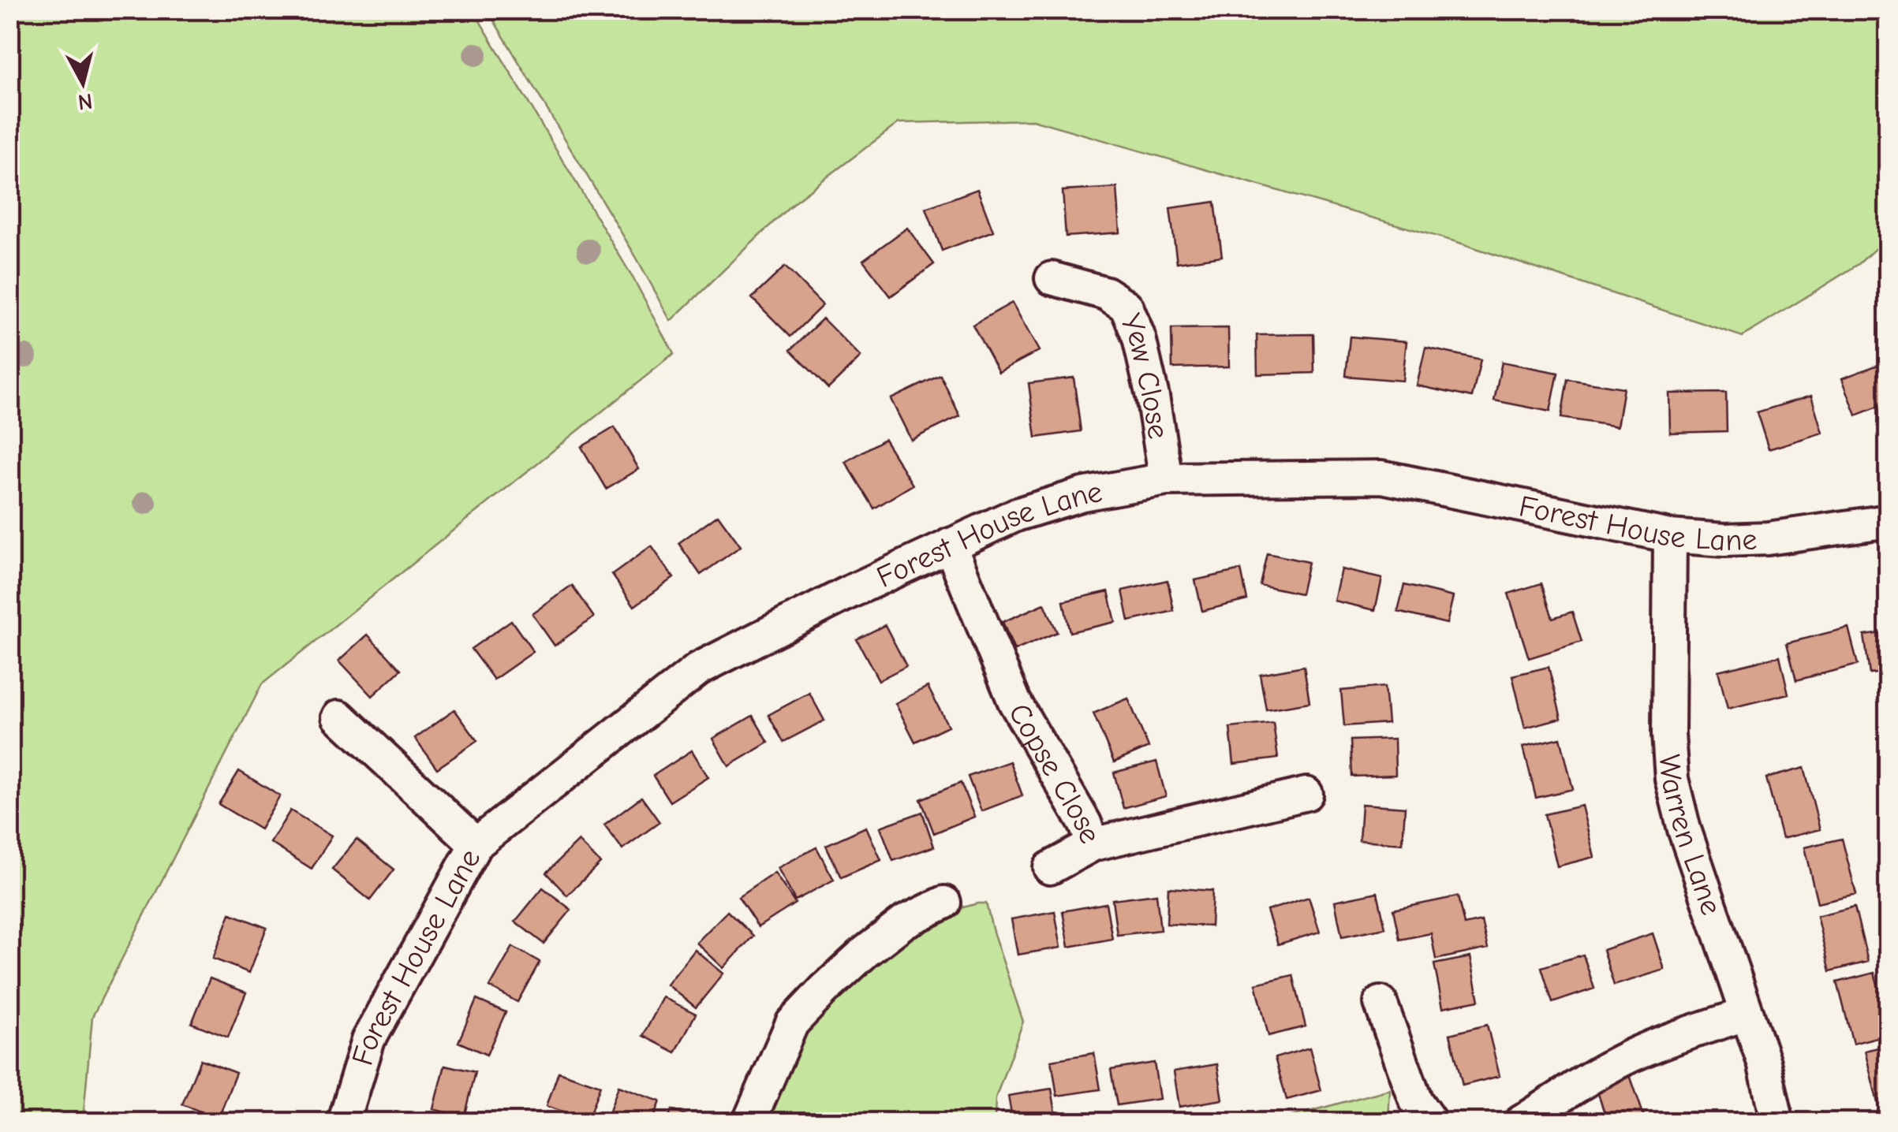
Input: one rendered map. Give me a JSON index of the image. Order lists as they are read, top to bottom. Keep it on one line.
{"streets":{"street":["Yew Close","Forest House Lane","Copse Close","Warren Lane"]},"crossings":[["Yew Close","Forest House Lane"],["Forest House Lane","Copse Close"],["Forest House Lane","Warren Lane"]],"north":"bottom"}
